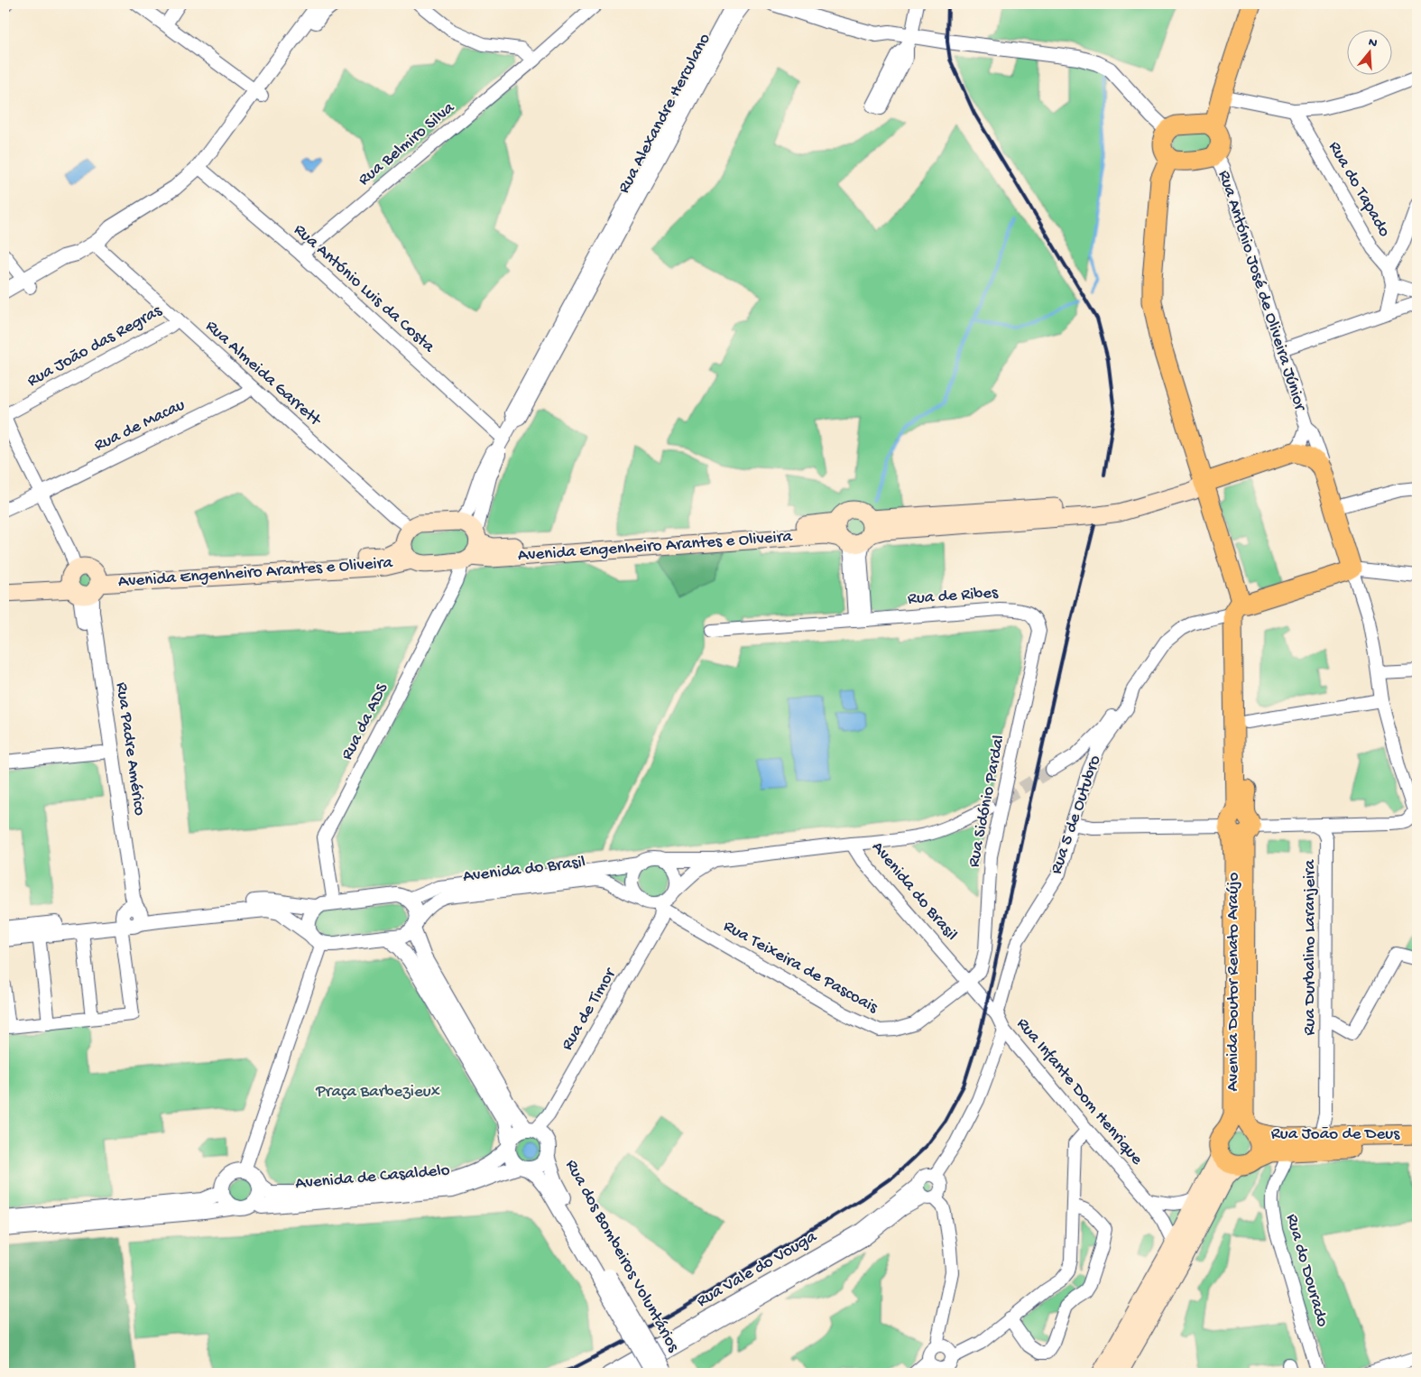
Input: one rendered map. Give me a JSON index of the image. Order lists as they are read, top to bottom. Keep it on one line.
{"streets":{"main road":["Rua António José de Oliveira Júnior","Avenida Engenheiro Arantes e Oliveira","Rua 5 de Outubro","Avenida Doutor Renato Araújo","Rua João de Deus"],"street":["Rua Alexandre Herculano","Rua Belmiro Silva","Rua do Tapado","Rua António Luis da Costa","Rua João das Regras","Rua Almeida Garrett","Rua de Macau","Rua de Ribes","Rua da ADS","Rua Padre Américo","Rua Sidónio Pardal","Avenida do Brasil","Rua Durbalino Laranjeira","Rua Teixeira de Pascoais","Rua de Timor","Rua Infante Dom Henrique","Avenida de Casaldelo","Rua dos Bombeiros Voluntários","Rua Vale do Vouga","Rua do Dourado"]},"crossings":[["Rua Alexandre Herculano","Rua António Luis da Costa"],["Rua Alexandre Herculano","Avenida Engenheiro Arantes e Oliveira"],["Rua Alexandre Herculano","Rua da ADS"],["Rua Belmiro Silva","Rua António Luis da Costa"],["Rua António José de Oliveira Júnior","Avenida Engenheiro Arantes e Oliveira"],["Rua António José de Oliveira Júnior","Rua 5 de Outubro"],["Rua António José de Oliveira Júnior","Rua Durbalino Laranjeira"],["Rua António José de Oliveira Júnior","Avenida Doutor Renato Araújo"],["Rua João das Regras","Rua Almeida Garrett"],["Rua João das Regras","Rua Padre Américo"],["Rua Almeida Garrett","Rua de Macau"],["Rua Almeida Garrett","Avenida Engenheiro Arantes e Oliveira"],["Rua de Macau","Rua Padre Américo"],["Avenida Engenheiro Arantes e Oliveira","Rua da ADS"],["Avenida Engenheiro Arantes e Oliveira","Rua Padre Américo"],["Avenida Engenheiro Arantes e Oliveira","Avenida Doutor Renato Araújo"],["Rua de Ribes","Rua Sidónio Pardal"],["Rua Sidónio Pardal","Avenida do Brasil"],["Rua Sidónio Pardal","Rua Teixeira de Pascoais"],["Rua 5 de Outubro","Avenida Doutor Renato Araújo"],["Rua 5 de Outubro","Rua Infante Dom Henrique"],["Avenida do Brasil","Rua Teixeira de Pascoais"],["Avenida do Brasil","Rua de Timor"],["Avenida do Brasil","Rua Infante Dom Henrique"],["Avenida do Brasil","Rua dos Bombeiros Voluntários"],["Rua Durbalino Laranjeira","Rua João de Deus"],["Rua Teixeira de Pascoais","Rua de Timor"],["Avenida Doutor Renato Araújo","Rua Infante Dom Henrique"],["Avenida Doutor Renato Araújo","Rua João de Deus"],["Rua de Timor","Avenida de Casaldelo"],["Rua de Timor","Rua dos Bombeiros Voluntários"],["Rua João de Deus","Rua do Dourado"],["Avenida de Casaldelo","Rua dos Bombeiros Voluntários"]],"parks":["Praça Barbezieux"],"north":"top"}
